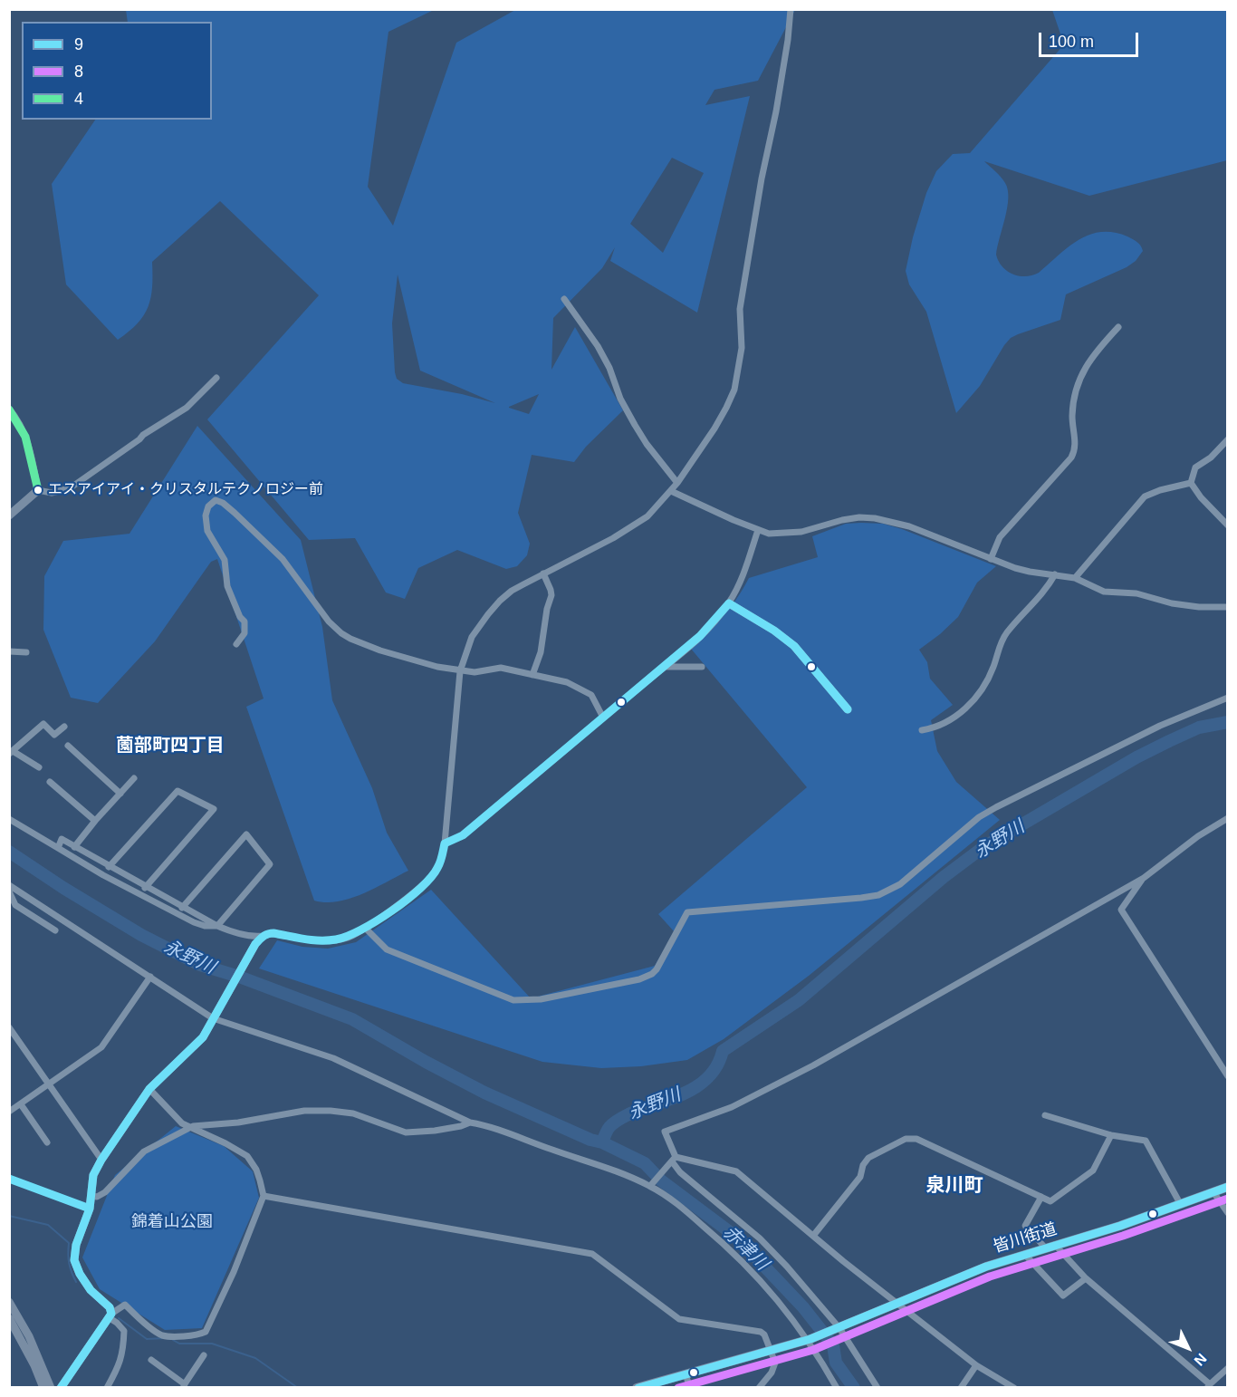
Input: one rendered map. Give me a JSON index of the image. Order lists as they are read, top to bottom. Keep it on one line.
{"streets":{"main road":["皆川街道"]},"districts":["薗部町四丁目","泉川町"],"water":["永野川","赤津川"],"parks":["錦着山公園"],"places":["エスアイアイ・クリスタルテクノロジー前"],"lines":["transit line 4","transit line 9","transit line 8"],"legend":["9","8","4"],"scale_bar":"100 m","north":"bottom right"}
